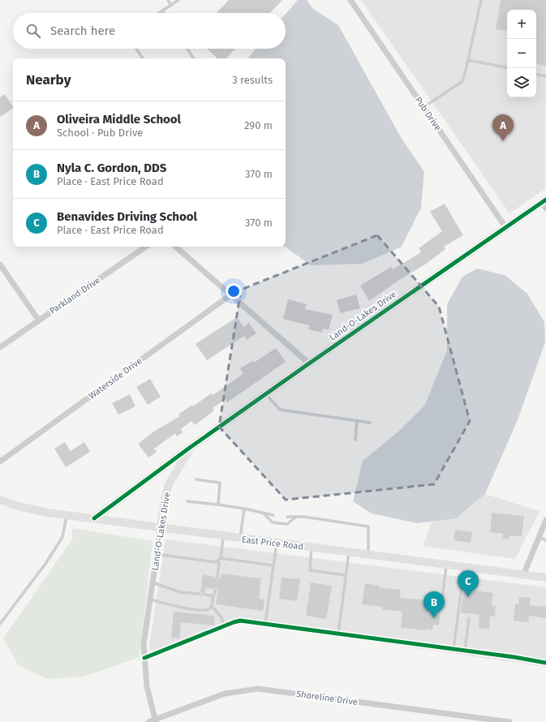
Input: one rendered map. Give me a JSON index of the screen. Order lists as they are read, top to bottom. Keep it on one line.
{"streets":{"street":["Pub Drive","Parkland Drive","Land-O-Lakes Drive","Waterside Drive","East Price Road","Shoreline Drive"]},"crossings":[["Pub Drive","Land-O-Lakes Drive"],["Land-O-Lakes Drive","East Price Road"],["Land-O-Lakes Drive","Shoreline Drive"]],"page":{"map_buttons":["+","−"],"search":"Search here","heading":["Nearby","3 results"],"list":[{"mark":"A","name":"Oliveira Middle School","note":"School · Pub Drive","value":"290 m"},{"mark":"B","name":"Nyla C. Gordon, DDS","note":"Place · East Price Road","value":"370 m"},{"mark":"C","name":"Benavides Driving School","note":"Place · East Price Road","value":"370 m"}],"pins":["A","C","B"]}}
